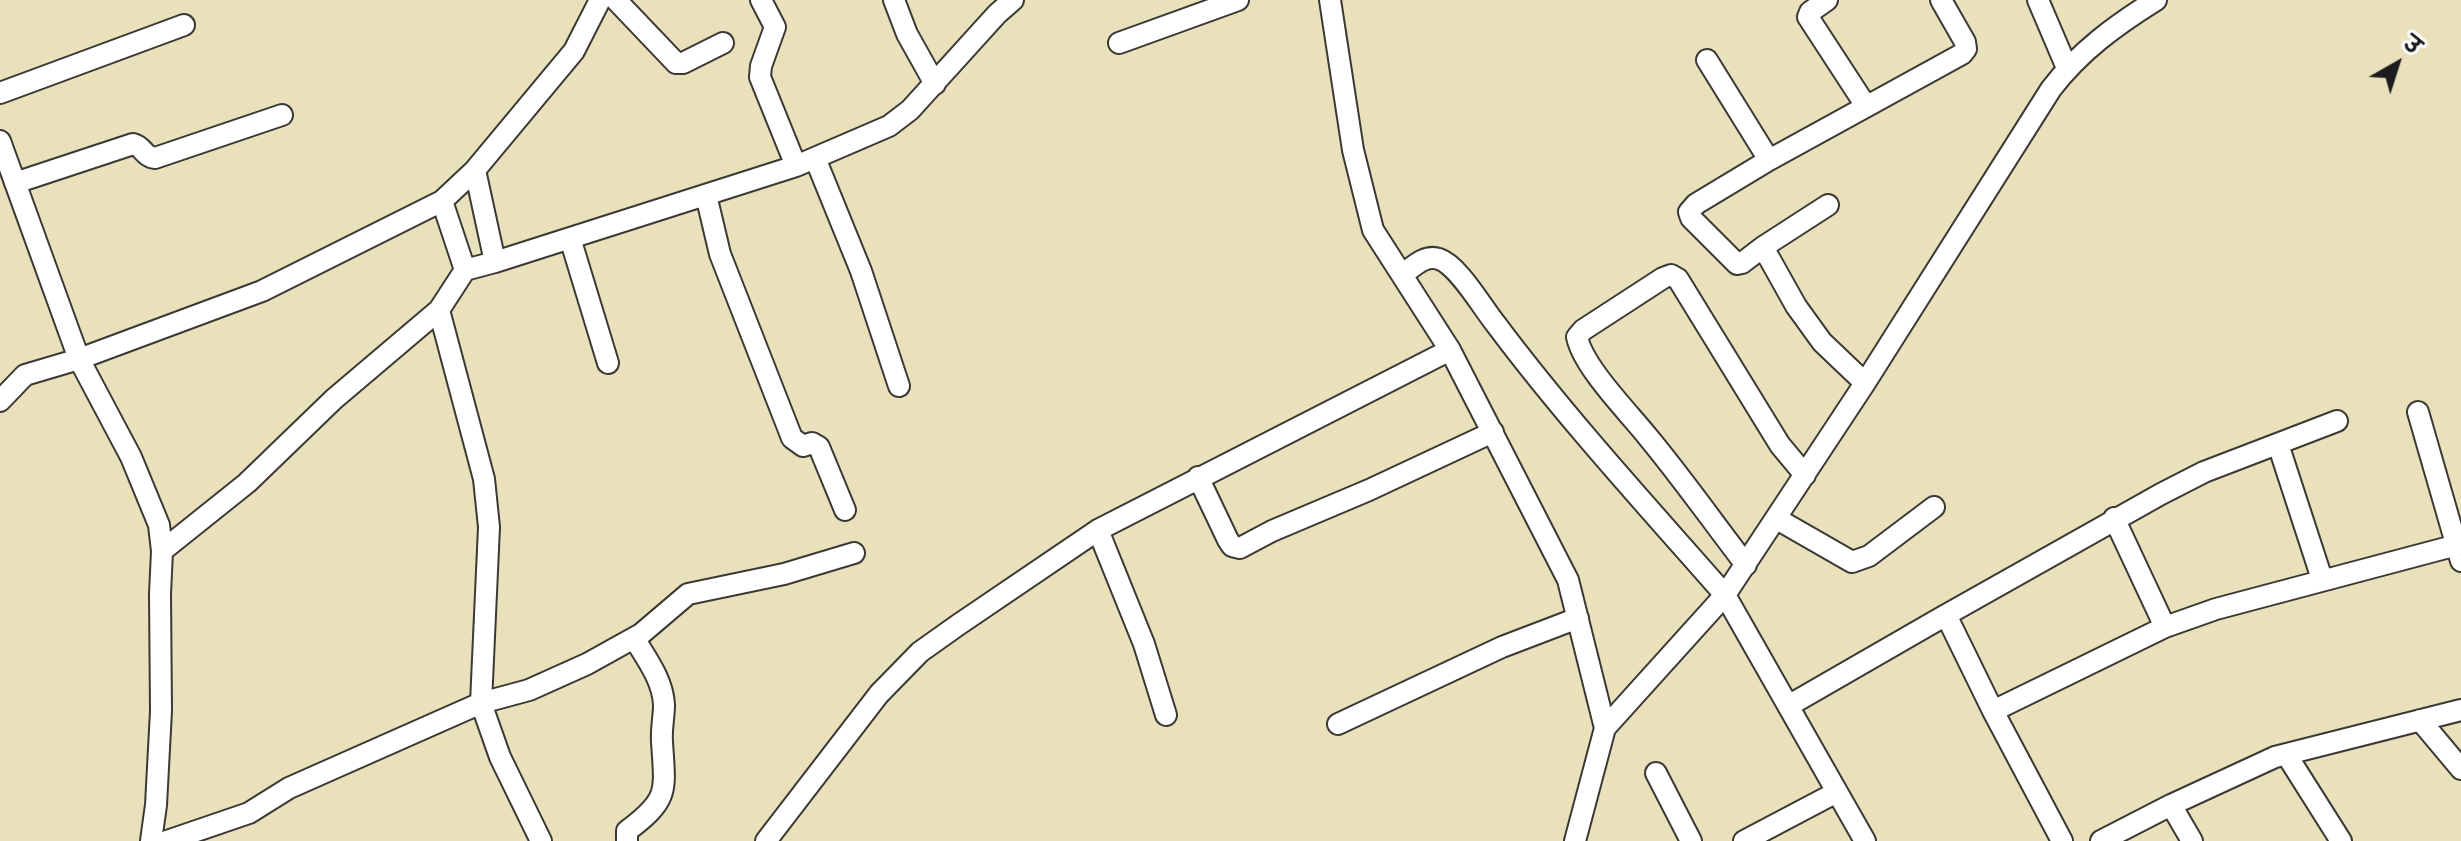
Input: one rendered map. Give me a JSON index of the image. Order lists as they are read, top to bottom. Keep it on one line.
{"north":"top right"}
